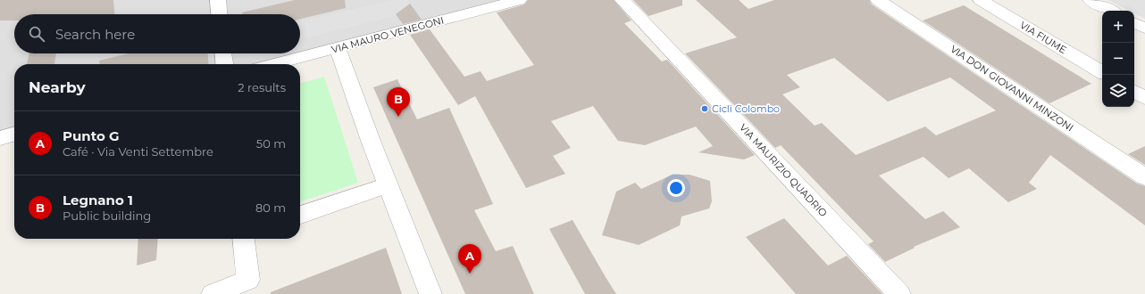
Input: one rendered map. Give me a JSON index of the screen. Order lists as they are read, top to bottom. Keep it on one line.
{"streets":{"street":["VIA MAURO VENEGONI","VIA FIUME","VIA DON GIOVANNI MINZONI","VIA MAURIZIO QUADRIO"]},"places":["Cicli Colombo"],"page":{"map_buttons":["+","−"],"search":"Search here","heading":["Nearby","2 results"],"pins":["B","A"],"list":[{"mark":"A","name":"Punto G","note":"Café · Via Venti Settembre","value":"50 m"},{"mark":"B","name":"Legnano 1","note":"Public building","value":"80 m"}]}}
